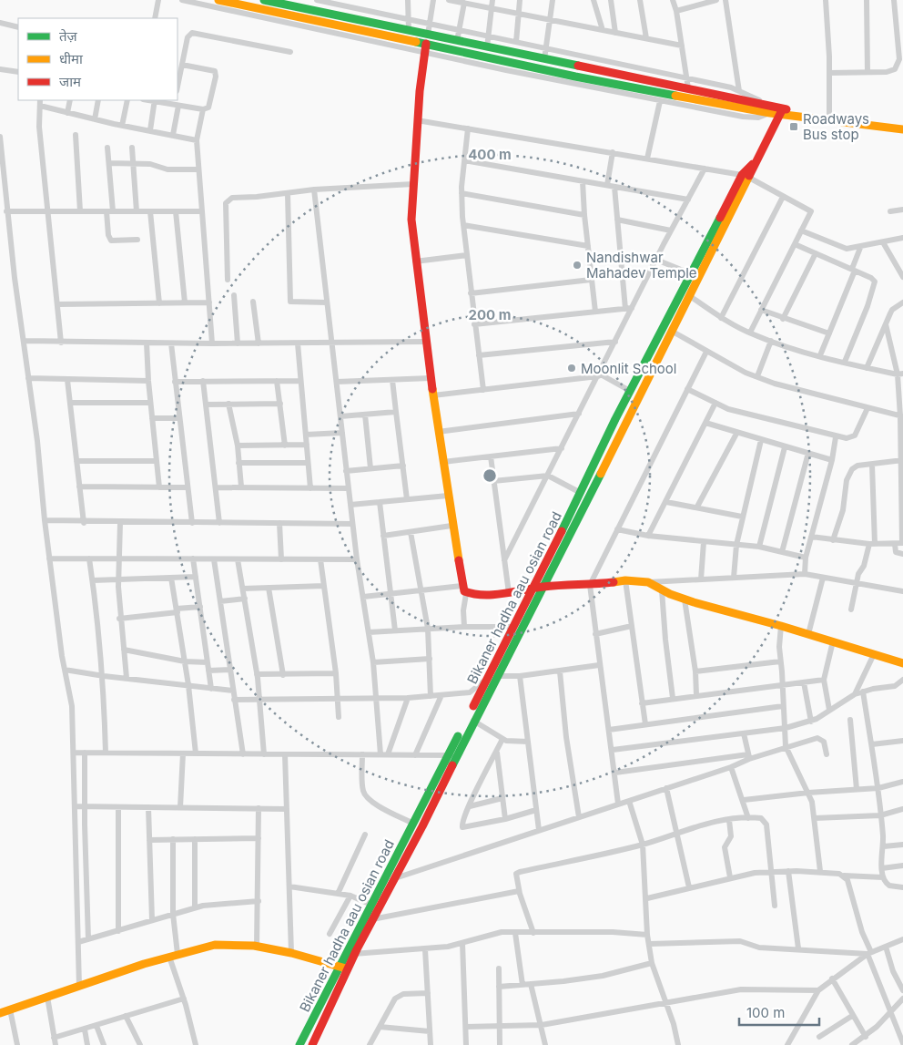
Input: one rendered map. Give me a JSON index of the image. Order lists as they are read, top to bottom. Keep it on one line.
{"streets":{"main road":["Bikaner hadha aau osian road"]},"places":{"transit":["Roadways Bus stop"],"other":["Nandishwar Mahadev Temple","Moonlit School"]},"legend":["तेज़","धीमा","जाम"],"scale_bar":"100 m","rings":["400 m","200 m"]}
